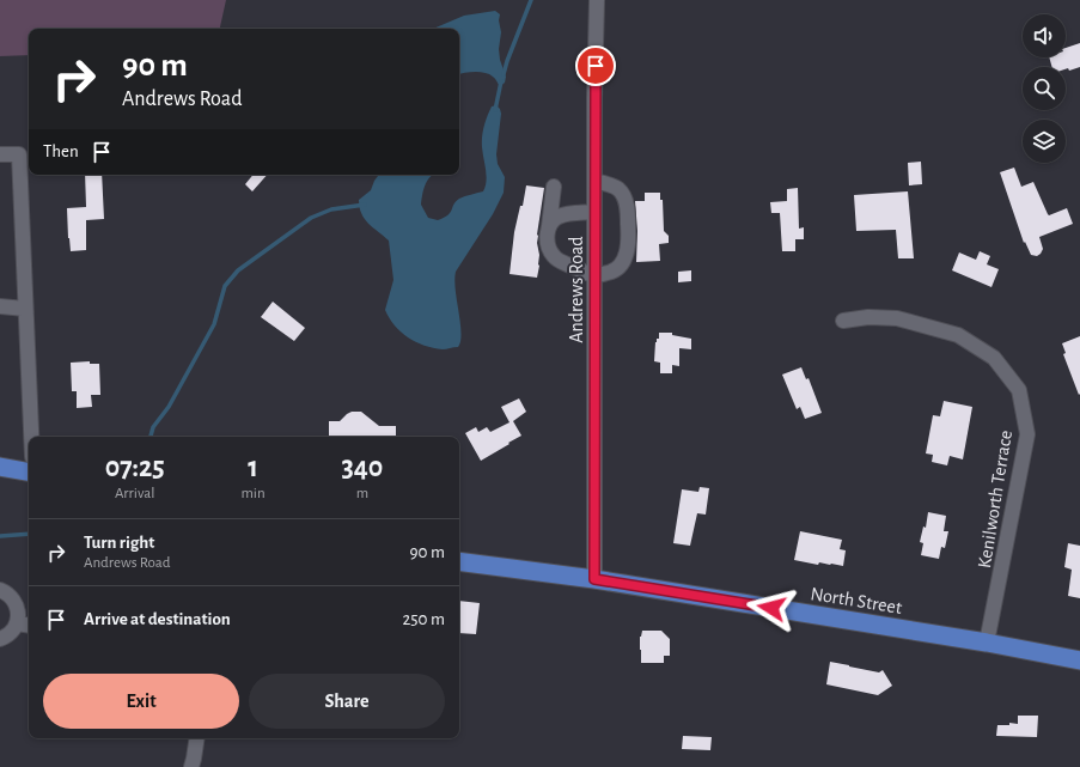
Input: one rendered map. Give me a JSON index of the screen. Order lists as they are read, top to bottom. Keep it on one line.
{"streets":{"main road":["North Street"],"street":["Andrews Road","Kenilworth Terrace"]},"crossings":[["Andrews Road","North Street"],["Kenilworth Terrace","North Street"]],"page":{"turn":["90 m","Andrews Road"],"then":"Then","eta":["07:25","Arrival","1","min","340","m"],"list":[{"name":"Turn right","note":"Andrews Road","value":"90 m"},{"name":"Arrive at destination","value":"250 m"}],"buttons":["Exit","Share"]}}
